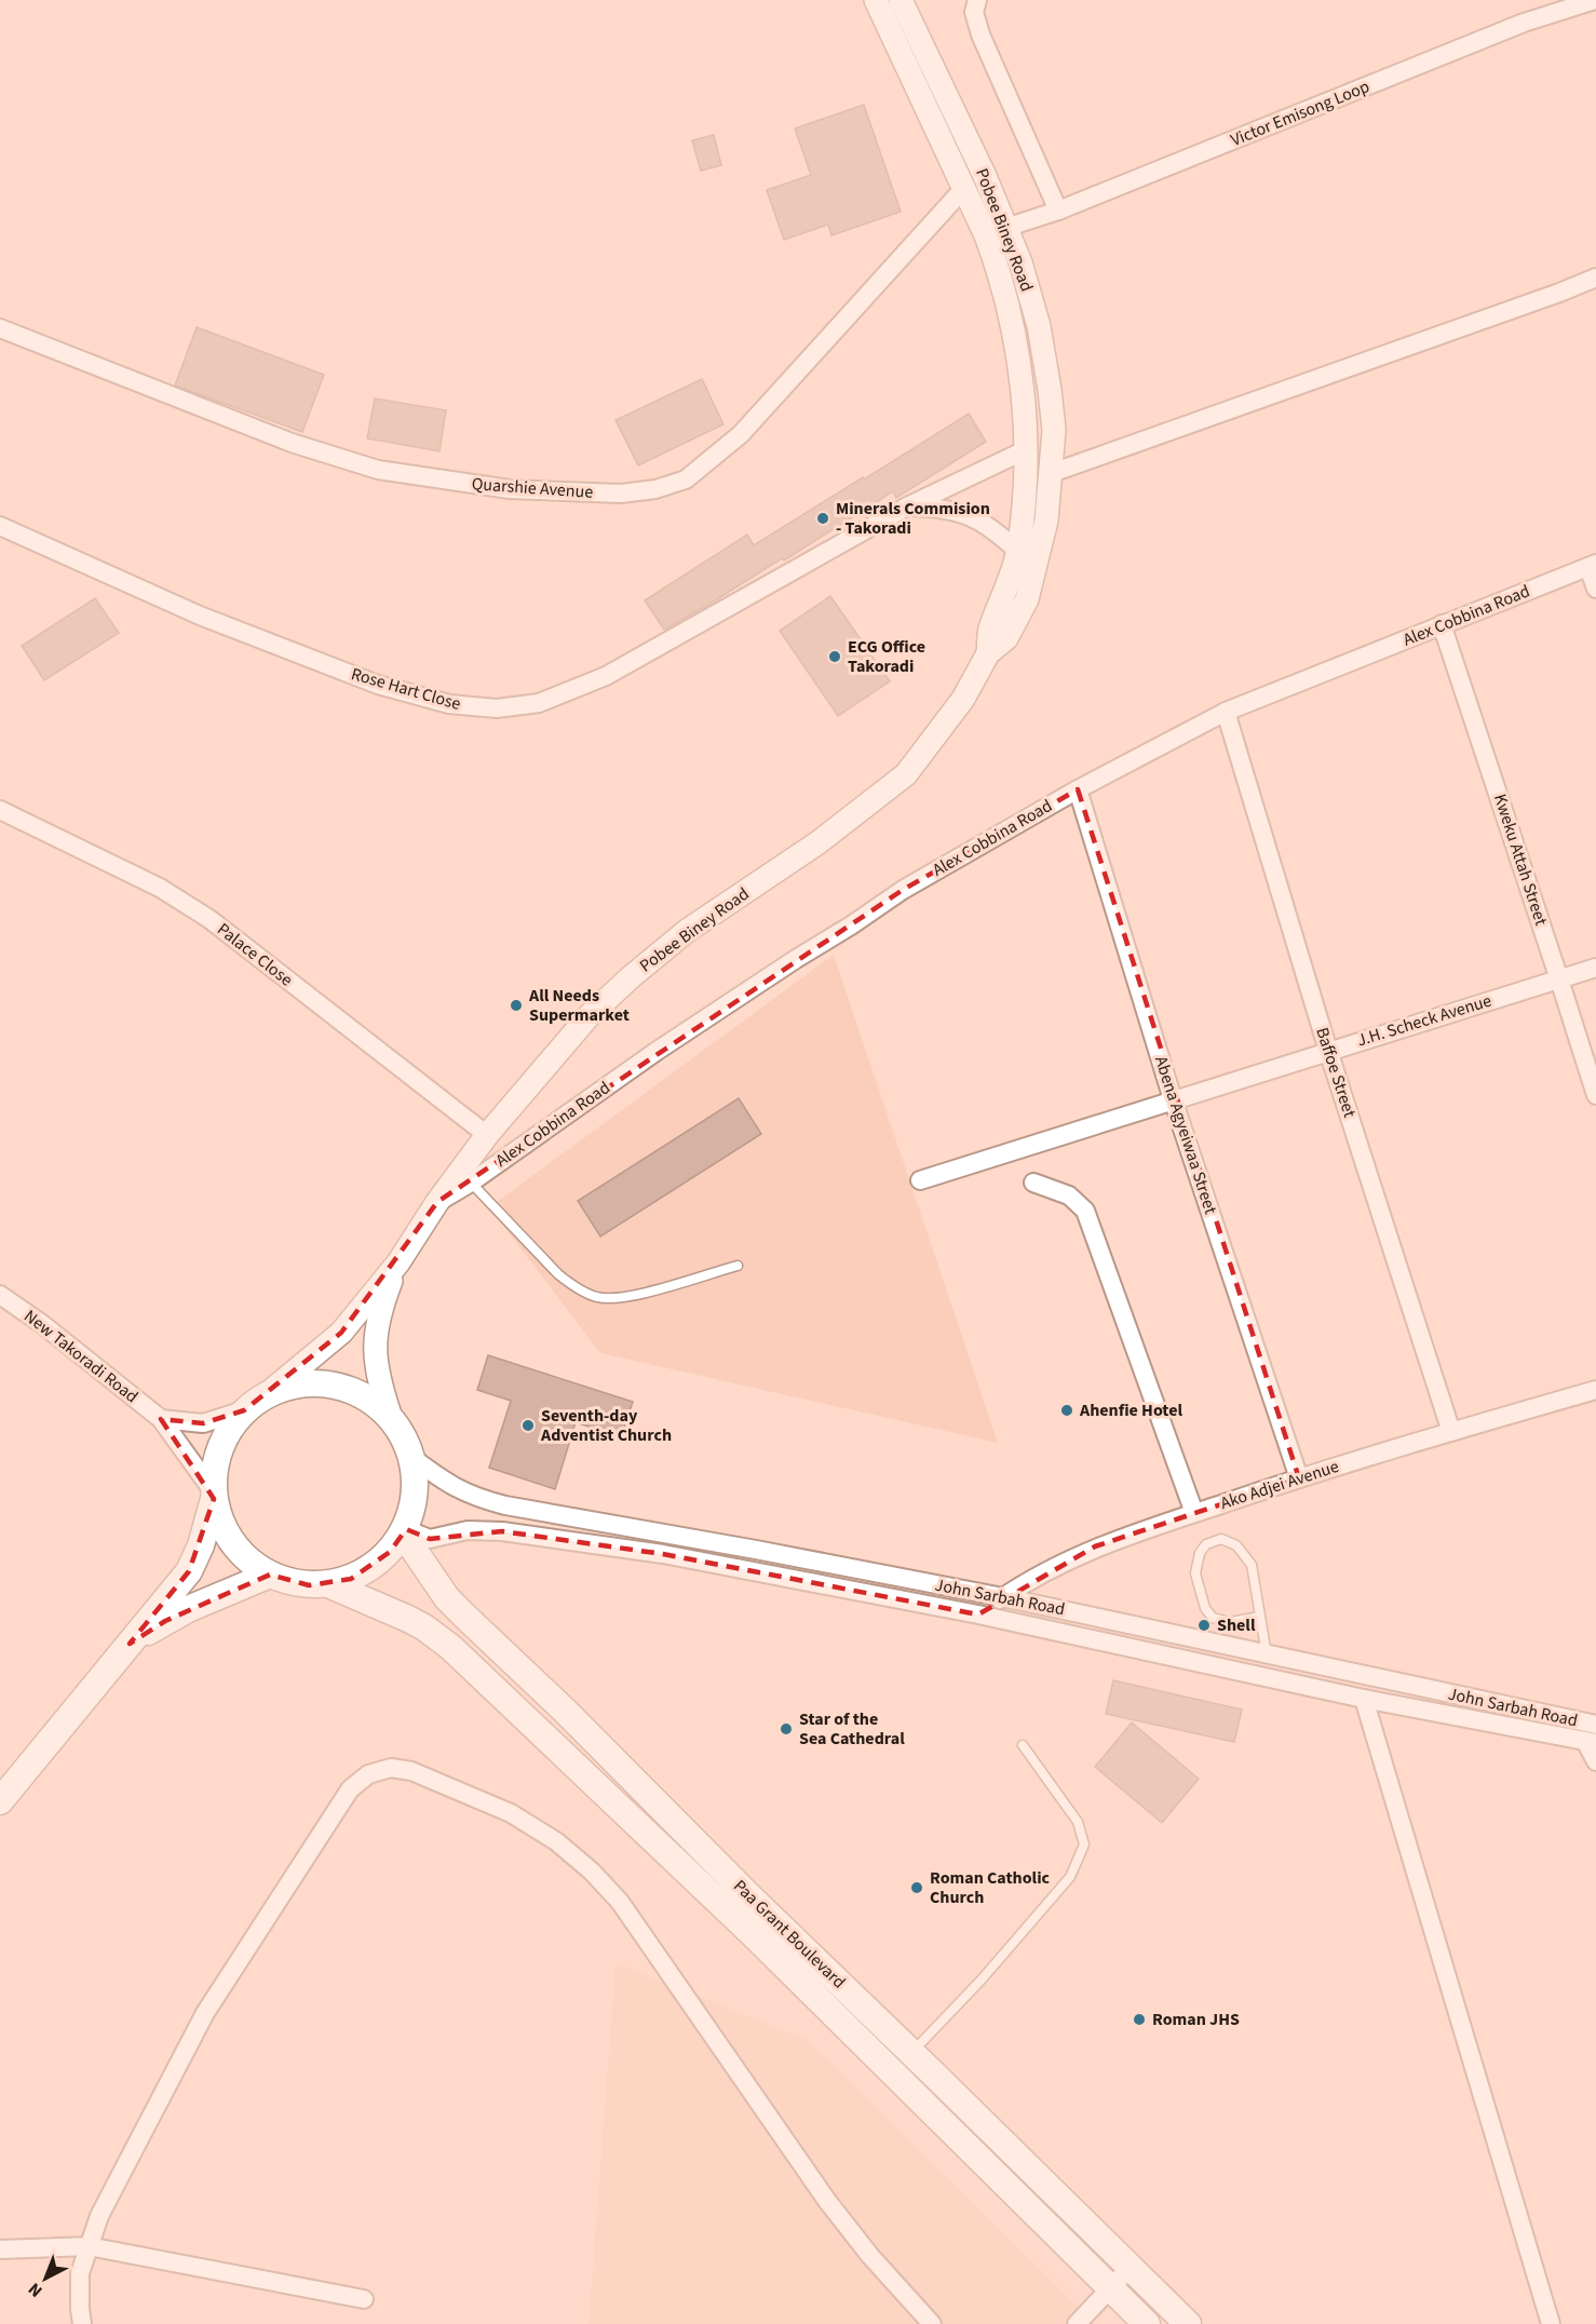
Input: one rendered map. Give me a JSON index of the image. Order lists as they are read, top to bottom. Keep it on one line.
{"streets":{"main road":["Paa Grant Boulevard"],"street":["Victor Emisong Loop","Pobee Biney Road","Quarshie Avenue","Alex Cobbina Road","Rose Hart Close","Kweku Attah Street","Palace Close","J.H. Scheck Avenue","Baffoe Street","Abena Agyeiwaa Street","New Takoradi Road","Ako Adjei Avenue","John Sarbah Road"]},"crossings":[["Victor Emisong Loop","Pobee Biney Road"],["Pobee Biney Road","Quarshie Avenue"],["Pobee Biney Road","Alex Cobbina Road"],["Pobee Biney Road","Rose Hart Close"],["Pobee Biney Road","Palace Close"],["Alex Cobbina Road","Kweku Attah Street"],["Alex Cobbina Road","Baffoe Street"],["Alex Cobbina Road","Abena Agyeiwaa Street"],["Kweku Attah Street","J.H. Scheck Avenue"],["J.H. Scheck Avenue","Baffoe Street"],["J.H. Scheck Avenue","Abena Agyeiwaa Street"],["Baffoe Street","Ako Adjei Avenue"],["Abena Agyeiwaa Street","Ako Adjei Avenue"],["New Takoradi Road","John Sarbah Road"],["New Takoradi Road","Paa Grant Boulevard"],["Ako Adjei Avenue","John Sarbah Road"],["John Sarbah Road","Paa Grant Boulevard"]],"places":["Minerals Commision - Takoradi","ECG Office Takoradi","All Needs Supermarket","Ahenfie Hotel","Seventh-day Adventist Church","Shell","Star of the Sea Cathedral","Roman Catholic Church","Roman JHS"],"north":"bottom left"}
